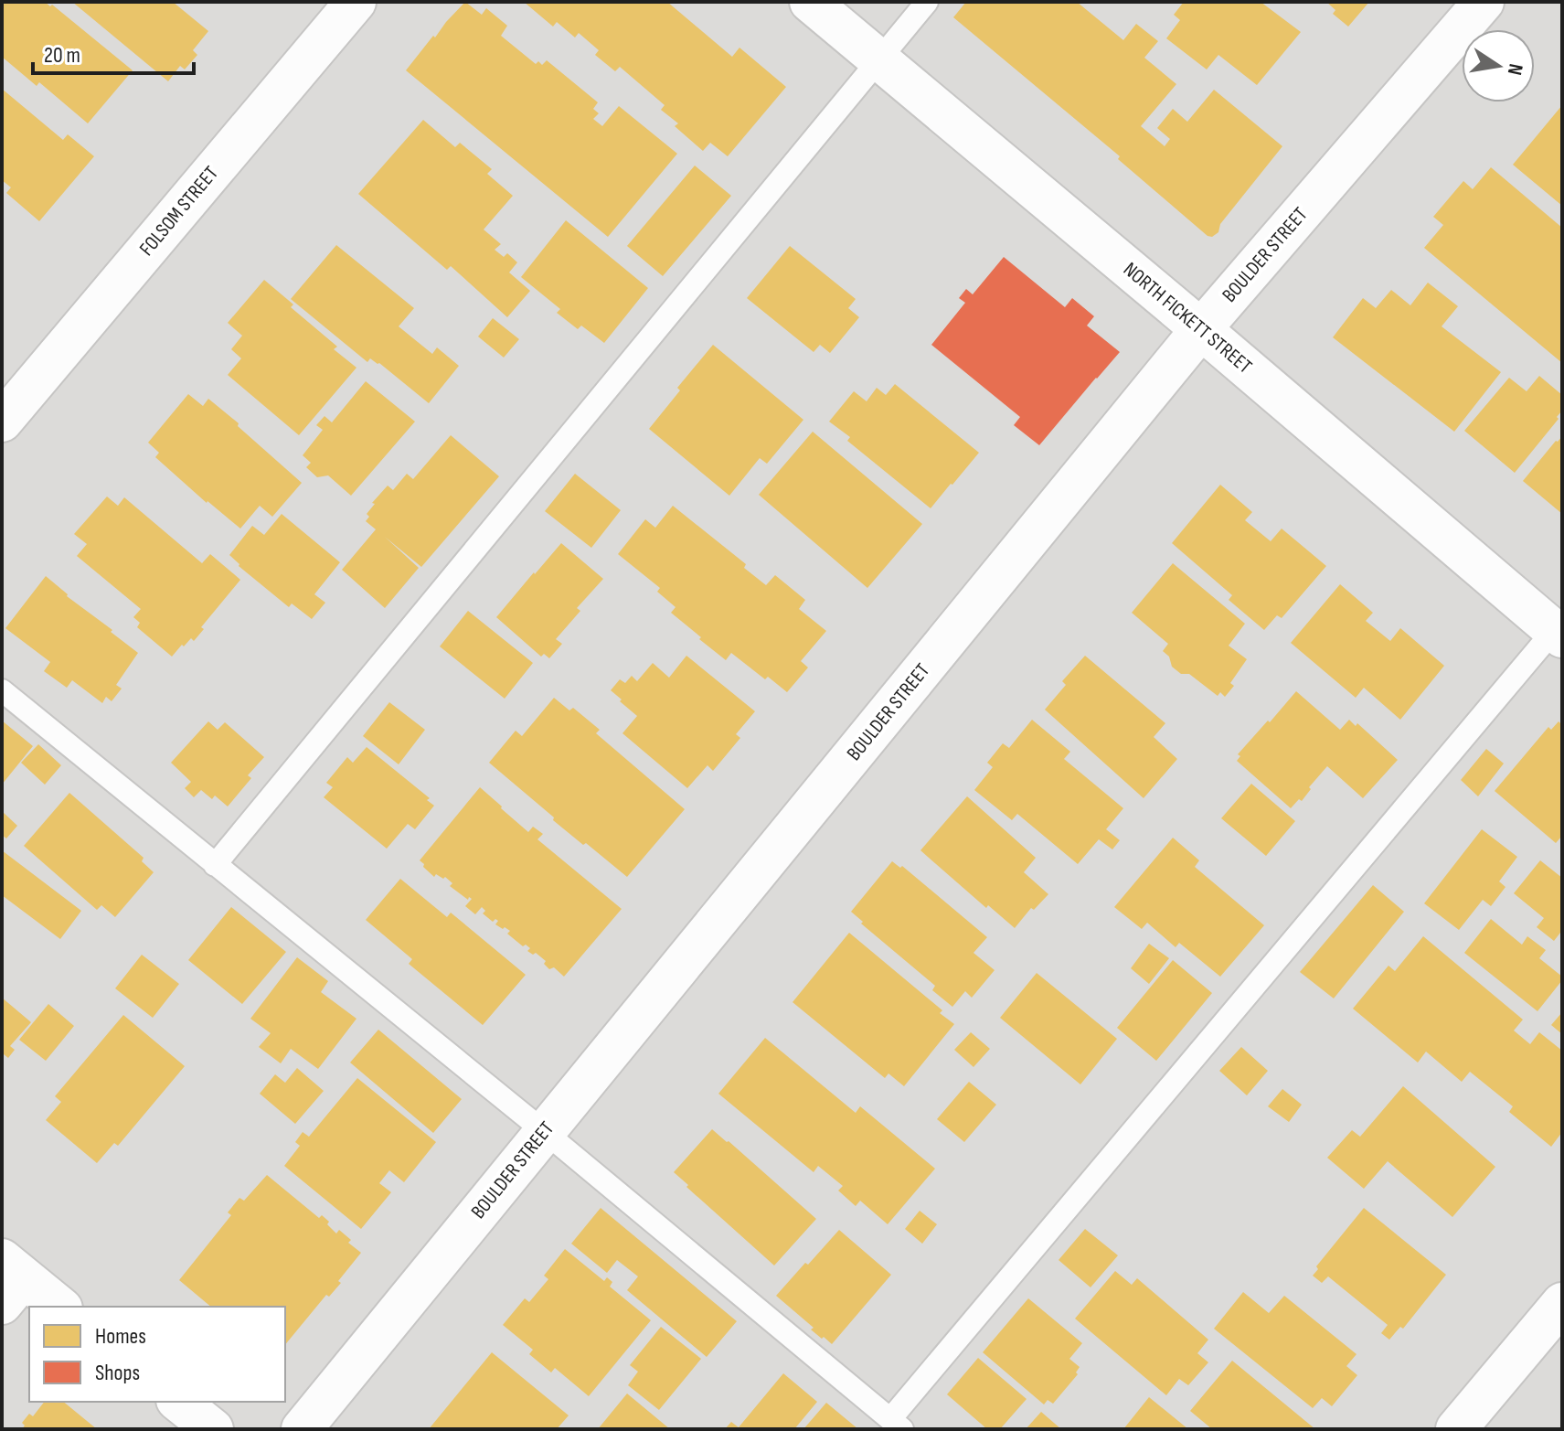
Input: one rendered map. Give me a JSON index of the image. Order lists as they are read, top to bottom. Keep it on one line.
{"streets":{"street":["FOLSOM STREET","BOULDER STREET","NORTH FICKETT STREET"]},"crossings":[["BOULDER STREET","NORTH FICKETT STREET"]],"legend":["Homes","Shops"],"scale_bar":"20 m","north":"right"}
